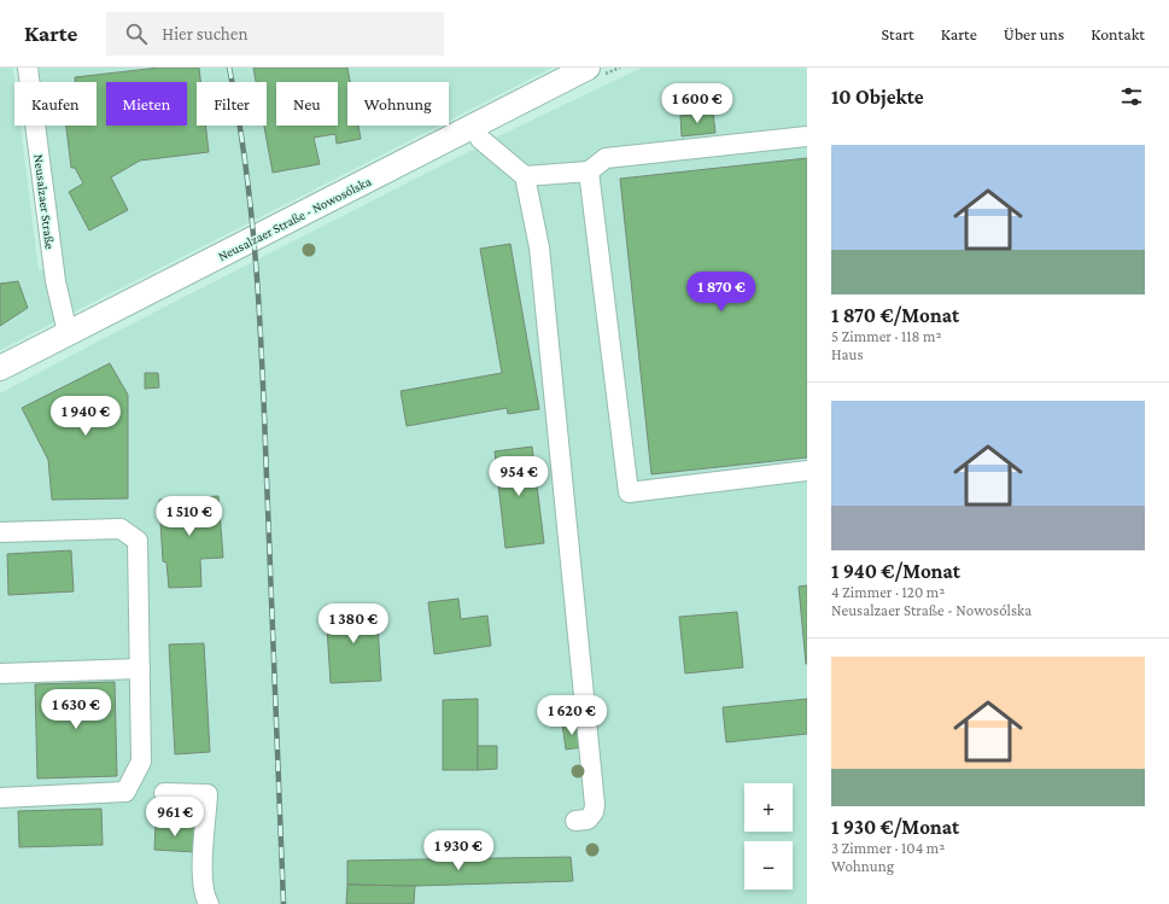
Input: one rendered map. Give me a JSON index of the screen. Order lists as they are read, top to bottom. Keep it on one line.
{"streets":{"main road":["Neusalzaer Straße - Nowosólska"],"street":["Neusalzaer Straße"]},"crossings":[["Neusalzaer Straße","Neusalzaer Straße - Nowosólska"]],"page":{"header":"Karte","search":"Hier suchen","nav":["Start","Karte","Über uns","Kontakt"],"heading":"10 Objekte","chip":["Kaufen","Mieten","Filter","Neu","Wohnung"],"price":["1 600 €","1 870 €","1 940 €","954 €","1 510 €","1 380 €","1 630 €","1 620 €","961 €","1 930 €"],"list":[{"name":"1 870 €/Monat","note":"5 Zimmer · 118 m² · Haus"},{"name":"1 940 €/Monat","note":"4 Zimmer · 120 m² · Neusalzaer Straße - Nowosólska"},{"name":"1 930 €/Monat","note":"3 Zimmer · 104 m² · Wohnung"}],"map_buttons":["+","−"]}}
